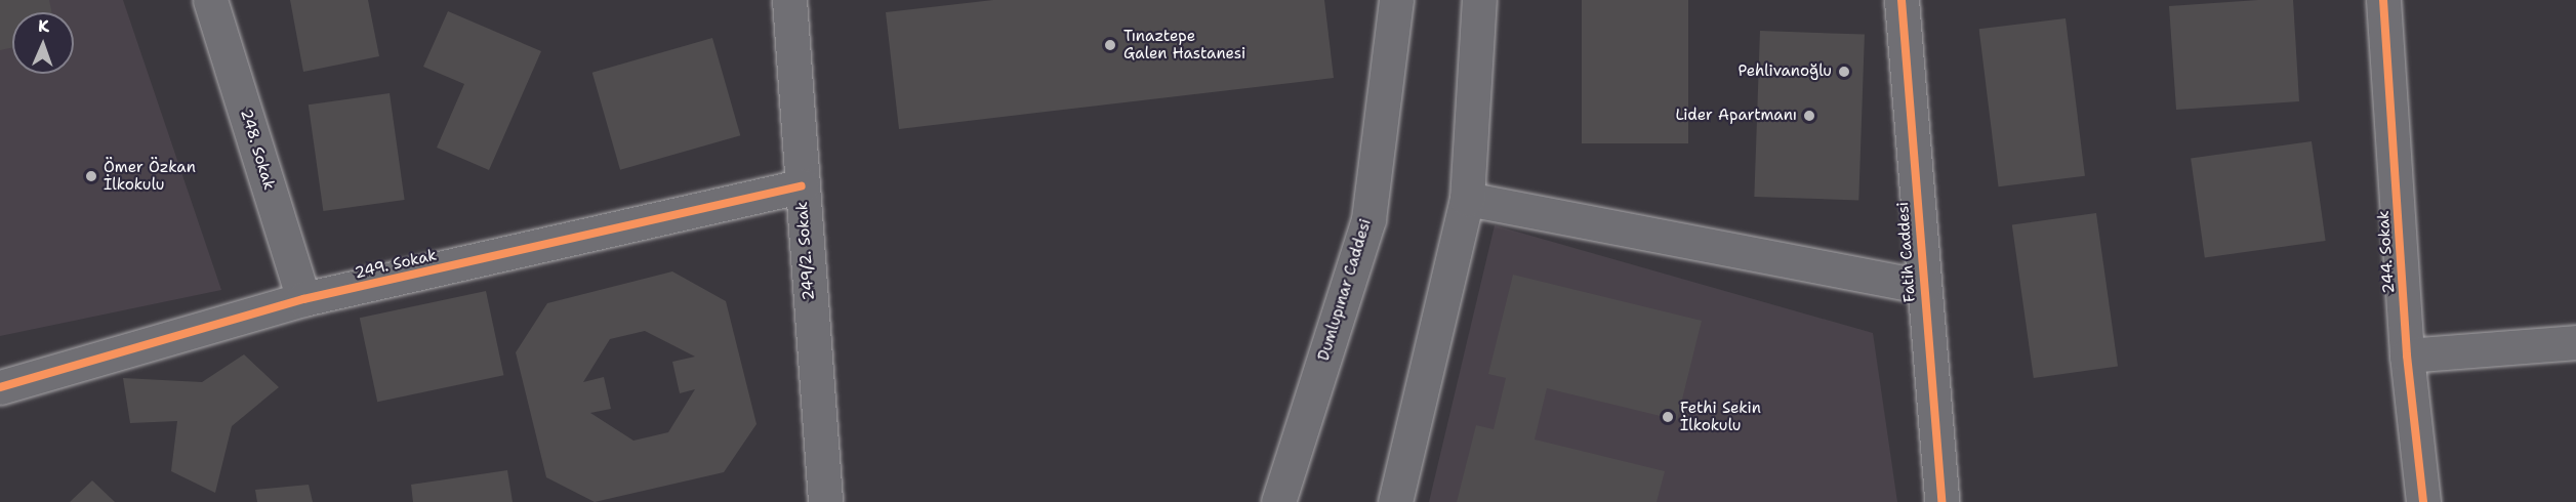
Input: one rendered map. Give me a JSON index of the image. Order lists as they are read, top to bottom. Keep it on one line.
{"streets":{"street":["248. Sokak","249/2. Sokak","Fatih Caddesi","244. Sokak","249. Sokak","Dumlupınar Caddesi"]},"crossings":[["248. Sokak","249. Sokak"],["249/2. Sokak","249. Sokak"]],"places":["Tınaztepe Galen Hastanesi","Pehlivanoğlu","Lider Apartmanı","Ömer Özkan İlkokulu","Fethi Sekin İlkokulu"],"north":"top"}
